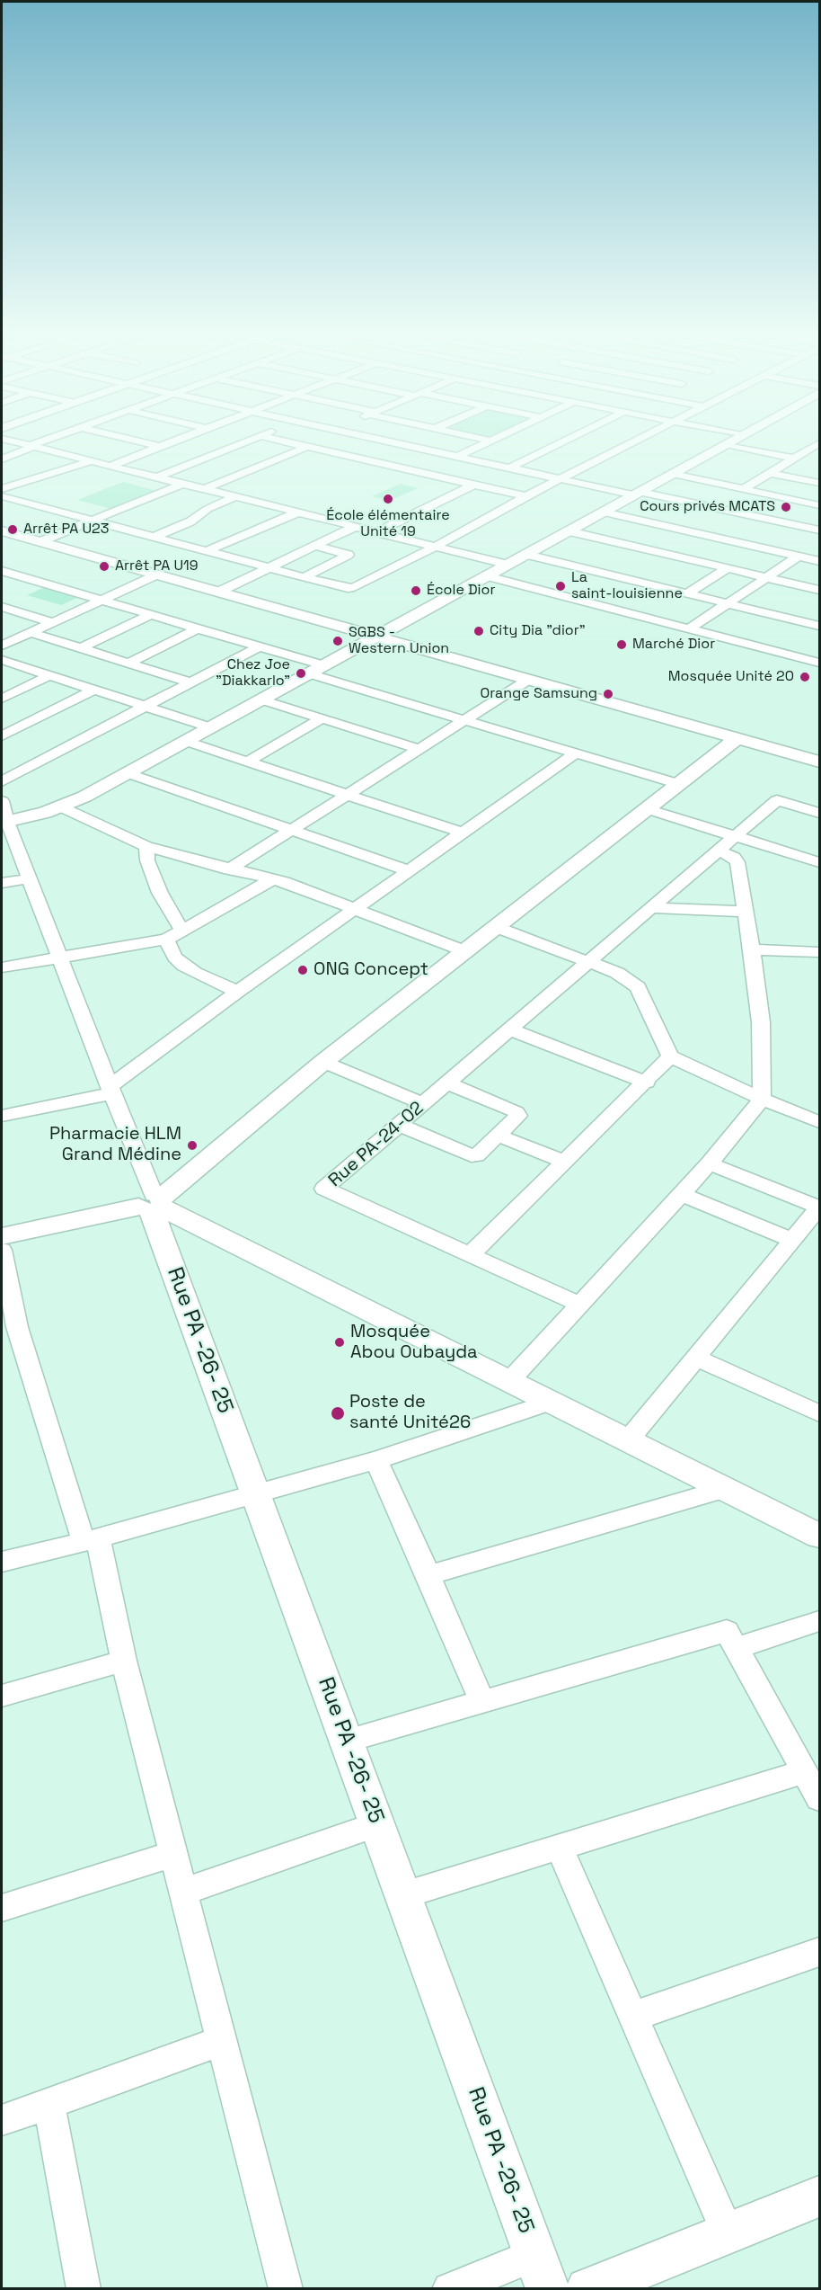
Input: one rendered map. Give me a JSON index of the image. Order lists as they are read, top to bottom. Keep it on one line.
{"streets":{"street":["Rue PA-24-02","Rue PA -26- 25"]},"places":["École élémentaire Unité 19","Cours privés MCATS","Arrêt PA U23","Arrêt PA U19","La saint-louisienne","École Dior","City Dia \"dior\"","SGBS - Western Union","Marché Dior","Chez Joe \"Diakkarlo\"","Mosquée Unité 20","Orange Samsung","ONG Concept","Pharmacie HLM Grand Médine","Mosquée Abou Oubayda","Poste de santé Unité26"]}
